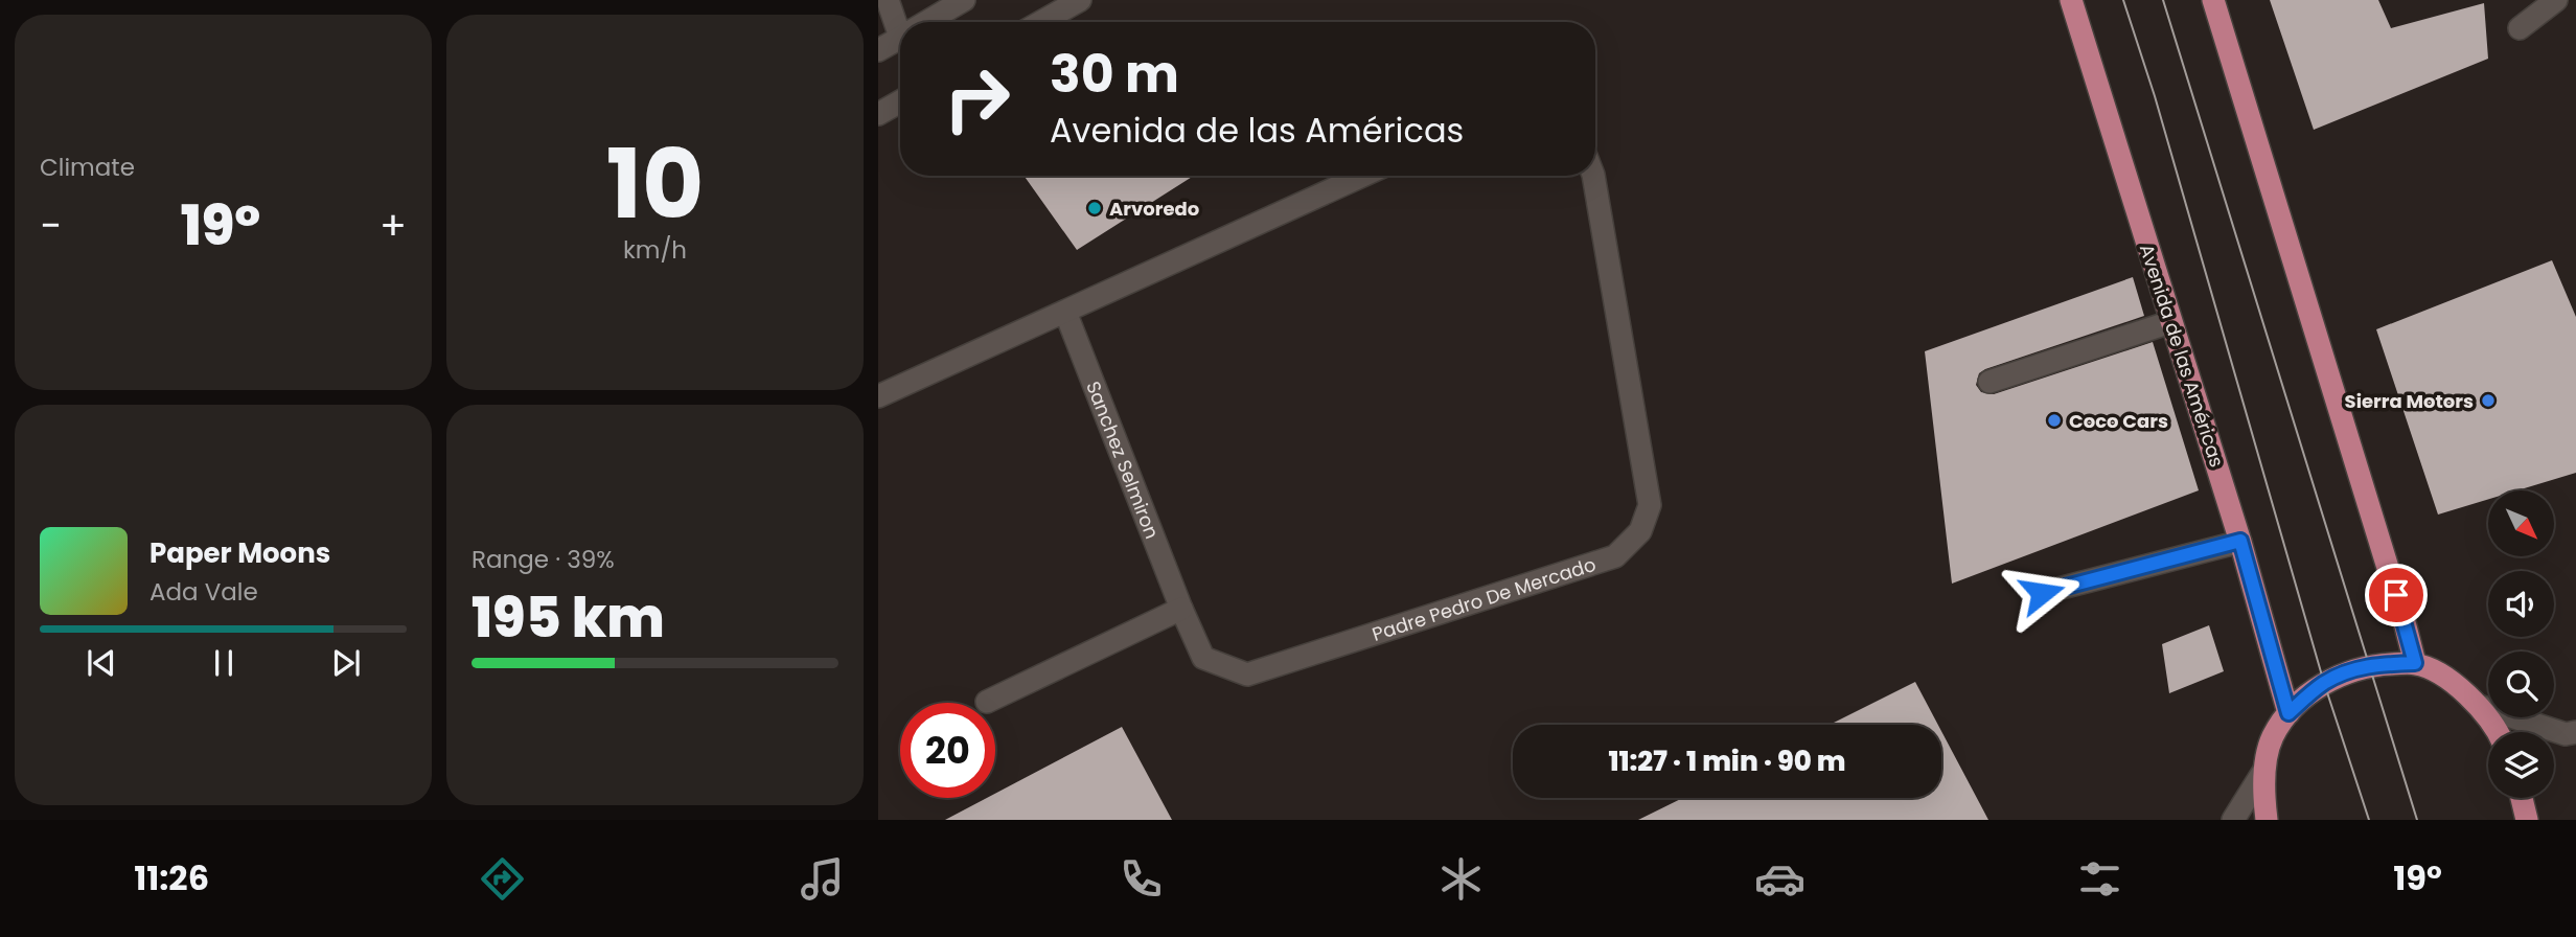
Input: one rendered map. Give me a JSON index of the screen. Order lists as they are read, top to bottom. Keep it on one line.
{"streets":{"main road":["Avenida de las Américas"],"street":["Sanchez Selmiron","Padre Pedro De Mercado"]},"crossings":[["Sanchez Selmiron","Padre Pedro De Mercado"]],"places":["Arvoredo","Sierra Motors","Coco Cars"],"north":"bottom right","page":{"tile":["Climate",["10","km/h"],["Range · 39%","195 km"]],"turn":["30 m","Avenida de las Américas"],"heat":["−","19°","+"],"song":["Paper Moons","Ada Vale"],"limit":"20","trip":"11:27 · 1 min · 90 m","tabs":["11:26","19°"]}}
